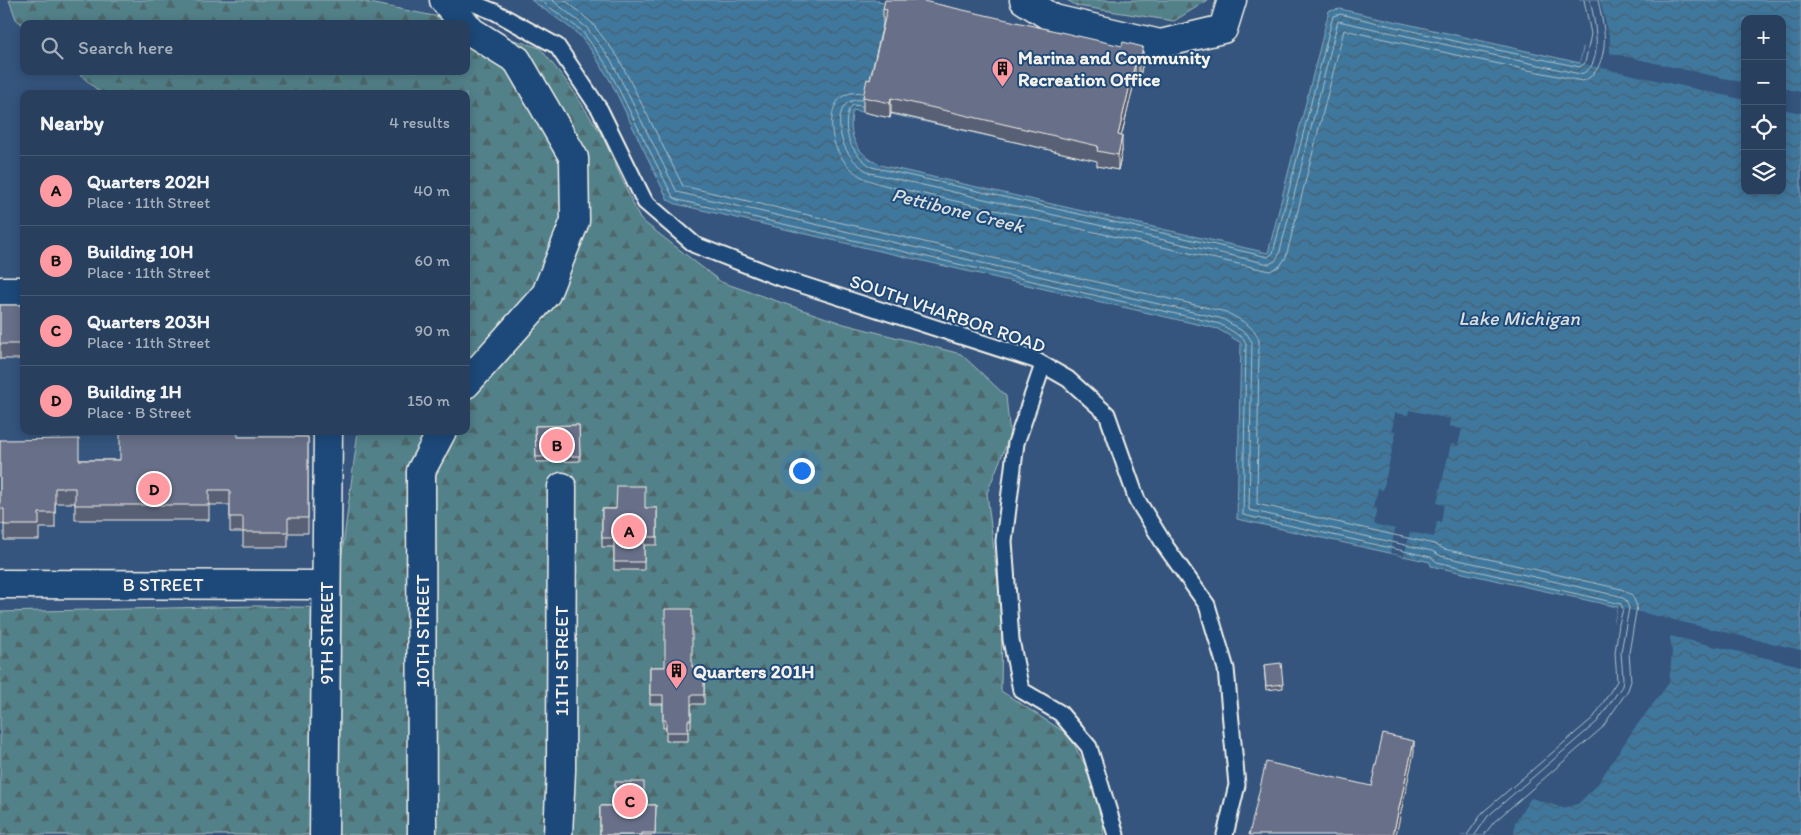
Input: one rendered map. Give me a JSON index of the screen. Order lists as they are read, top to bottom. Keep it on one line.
{"streets":{"street":["B STREET","10TH STREET","9TH STREET","11TH STREET"],"lane":["SOUTH VHARBOR ROAD"]},"crossings":[["B STREET","9TH STREET"]],"water":["Pettibone Creek","Lake Michigan"],"places":{"building":["Marina and Community Recreation Office","Quarters 201H"]},"page":{"map_buttons":["+","−"],"search":"Search here","heading":["Nearby","4 results"],"list":[{"mark":"A","name":"Quarters 202H","note":"Place · 11th Street","value":"40 m"},{"mark":"B","name":"Building 10H","note":"Place · 11th Street","value":"60 m"},{"mark":"C","name":"Quarters 203H","note":"Place · 11th Street","value":"90 m"},{"mark":"D","name":"Building 1H","note":"Place · B Street","value":"150 m"}],"pins":["B","D","A","C"]}}
